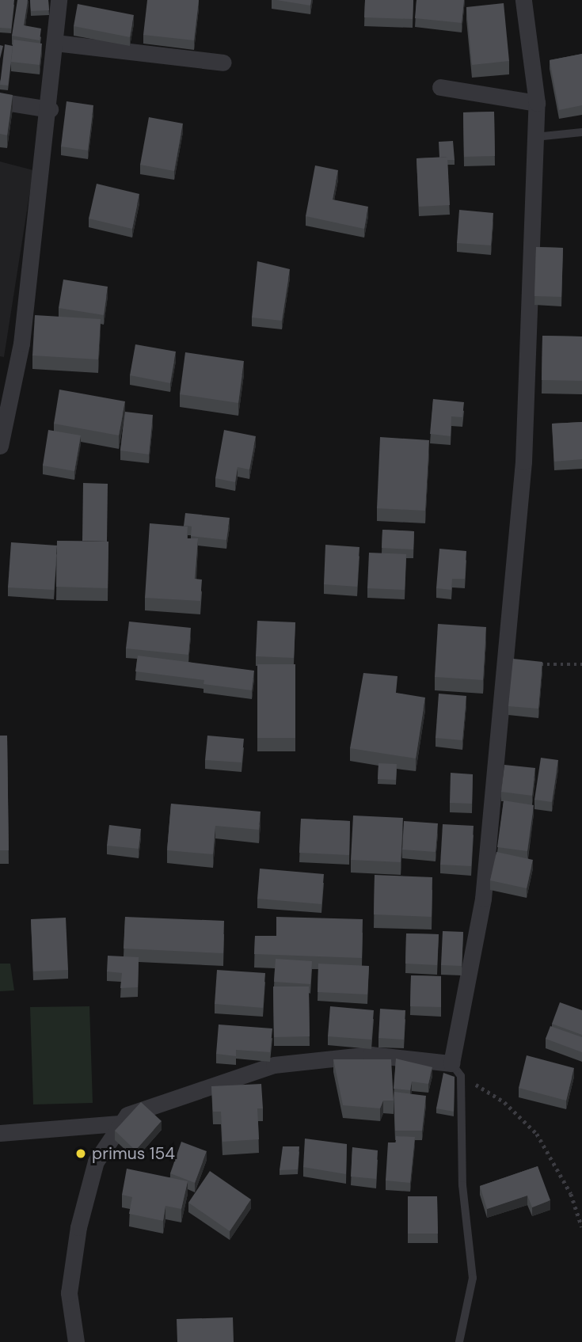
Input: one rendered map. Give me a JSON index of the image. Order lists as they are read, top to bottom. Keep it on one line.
{"places":["primus 154"]}
